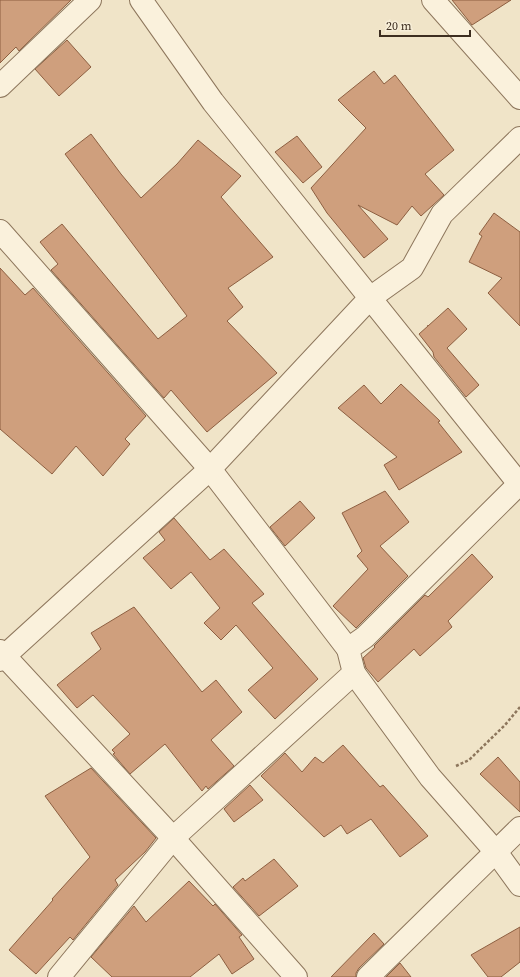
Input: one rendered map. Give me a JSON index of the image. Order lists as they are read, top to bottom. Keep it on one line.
{"scale_bar":"20 m"}
